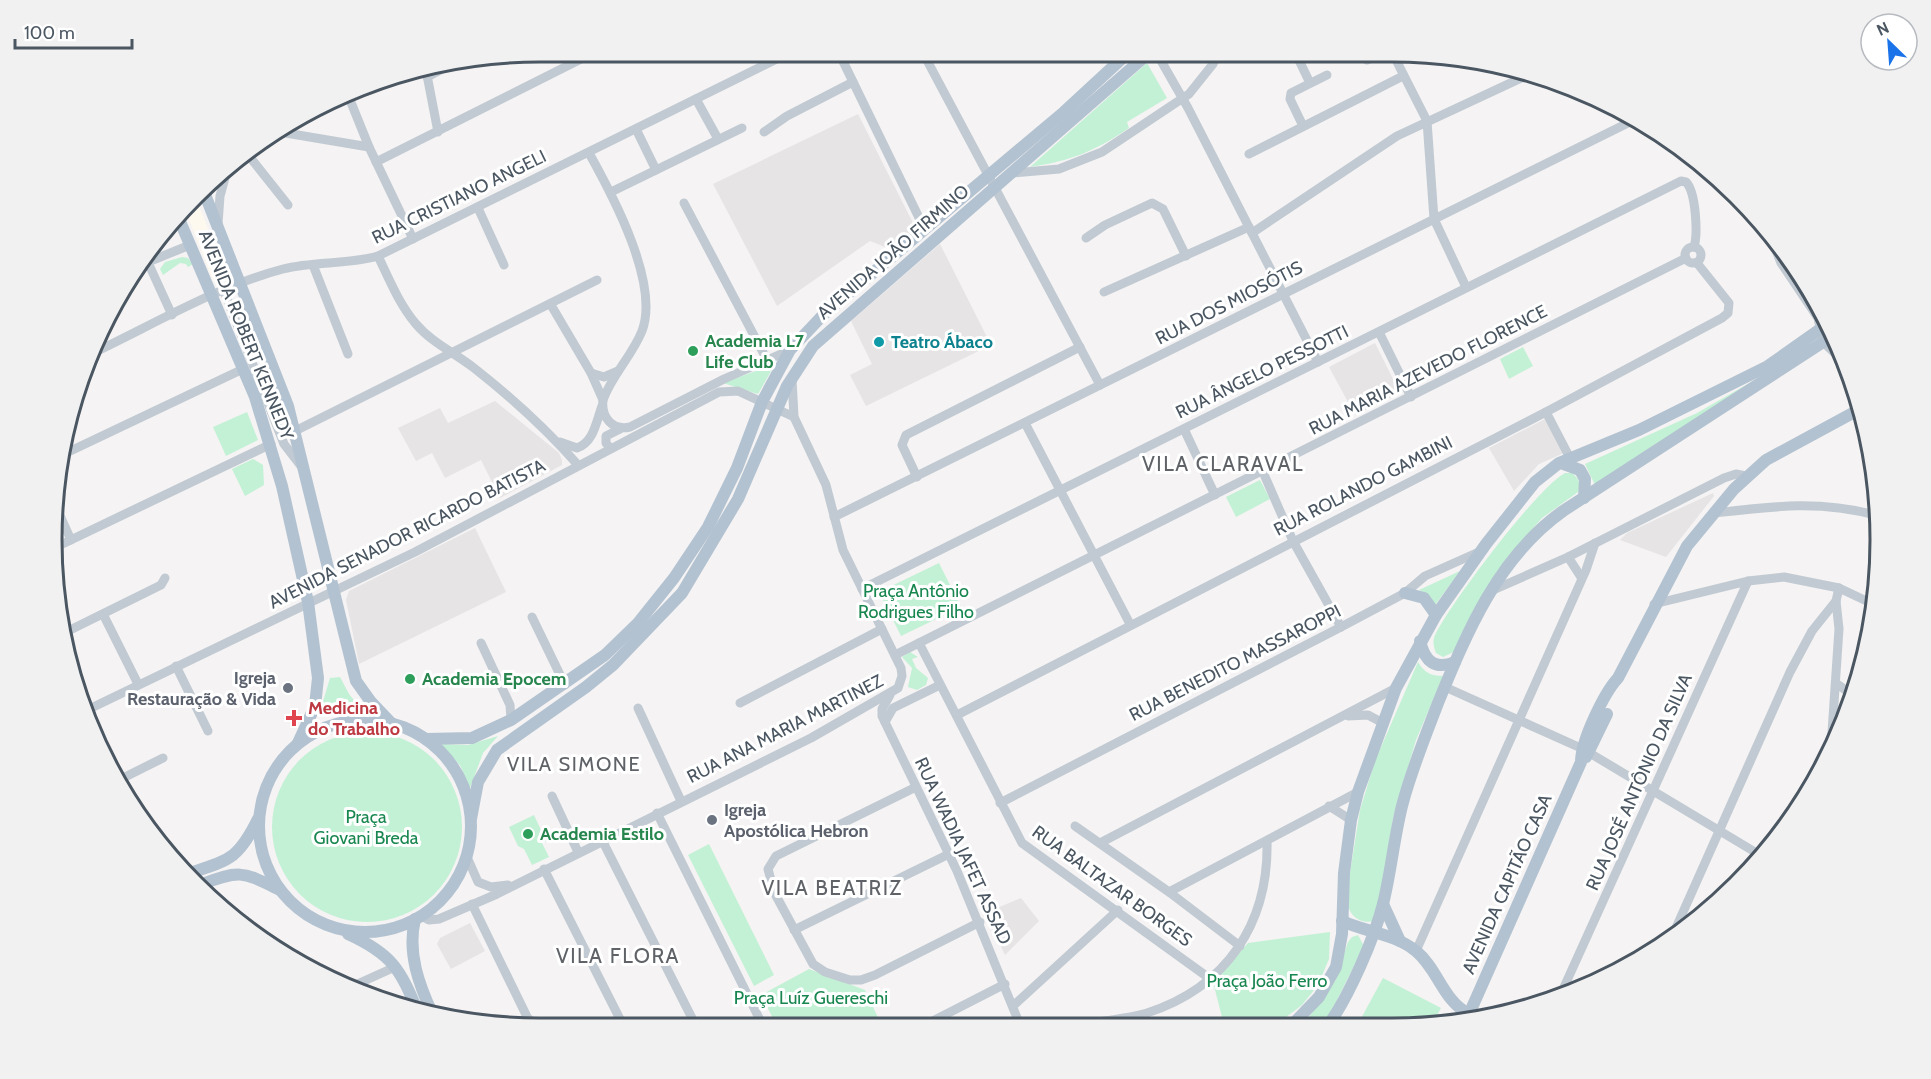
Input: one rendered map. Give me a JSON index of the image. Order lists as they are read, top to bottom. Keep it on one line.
{"streets":{"main road":["AVENIDA JOÃO FIRMINO","AVENIDA ROBERT KENNEDY","AVENIDA CAPITÃO CASA"],"street":["RUA CRISTIANO ANGELI","RUA DOS MIOSÓTIS","RUA MARIA AZEVEDO FLORENCE","RUA ÂNGELO PESSOTTI","RUA ROLANDO GAMBINI","AVENIDA SENADOR RICARDO BATISTA","RUA BENEDITO MASSAROPPI","RUA ANA MARIA MARTINEZ","RUA JOSÉ ANTÔNIO DA SILVA","RUA WADIA JAFET ASSAD","RUA BALTAZAR BORGES"]},"crossings":[["RUA CRISTIANO ANGELI","AVENIDA ROBERT KENNEDY"],["AVENIDA JOÃO FIRMINO","AVENIDA ROBERT KENNEDY"],["AVENIDA JOÃO FIRMINO","AVENIDA SENADOR RICARDO BATISTA"],["AVENIDA JOÃO FIRMINO","RUA ANA MARIA MARTINEZ"],["RUA DOS MIOSÓTIS","RUA ANA MARIA MARTINEZ"],["AVENIDA ROBERT KENNEDY","AVENIDA SENADOR RICARDO BATISTA"],["AVENIDA ROBERT KENNEDY","RUA ANA MARIA MARTINEZ"],["RUA MARIA AZEVEDO FLORENCE","RUA ÂNGELO PESSOTTI"],["RUA MARIA AZEVEDO FLORENCE","RUA ROLANDO GAMBINI"],["RUA MARIA AZEVEDO FLORENCE","RUA ANA MARIA MARTINEZ"],["RUA MARIA AZEVEDO FLORENCE","RUA BALTAZAR BORGES"],["RUA ÂNGELO PESSOTTI","RUA ROLANDO GAMBINI"],["RUA ÂNGELO PESSOTTI","RUA ANA MARIA MARTINEZ"],["RUA ROLANDO GAMBINI","RUA BALTAZAR BORGES"],["RUA BENEDITO MASSAROPPI","RUA BALTAZAR BORGES"]],"districts":["VILA CLARAVAL","VILA SIMONE","VILA BEATRIZ","VILA FLORA"],"parks":["Praça Antônio Rodrigues Filho","Praça Giovani Breda","Praça João Ferro","Praça Luíz Guereschi"],"places":{"other":["Teatro Ábaco","Academia L7 Life Club","Academia Epocem","Igreja Restauração & Vida","Igreja Apostólica Hebron","Academia Estilo"],"health":["Medicina do Trabalho"]},"scale_bar":"100 m","north":"top left"}
